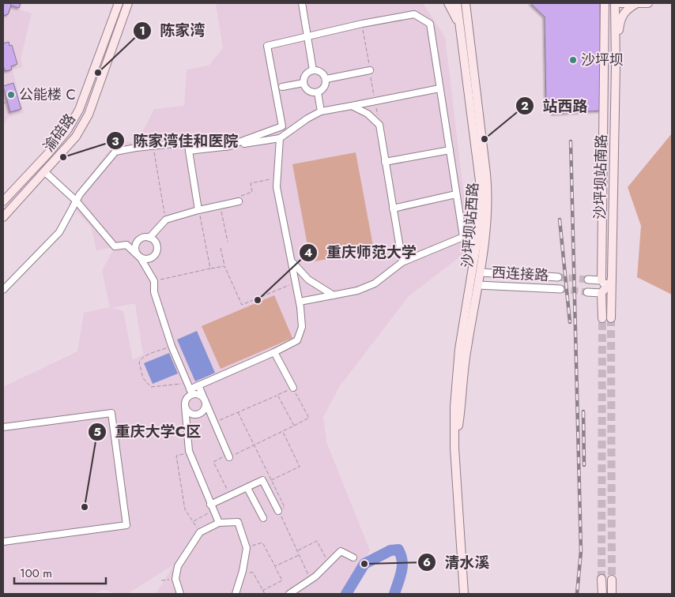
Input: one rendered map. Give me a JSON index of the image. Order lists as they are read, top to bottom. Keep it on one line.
{"streets":{"main road":["渝碚路","沙坪坝站南路","沙坪坝站西路"],"street":["西连接路"]},"crossings":[["沙坪坝站西路","西连接路"]],"places":["沙坪坝","陈家湾","公能楼 C","站西路","陈家湾佳和医院","重庆师范大学","重庆大学C区","清水溪"],"scale_bar":"100 m"}
